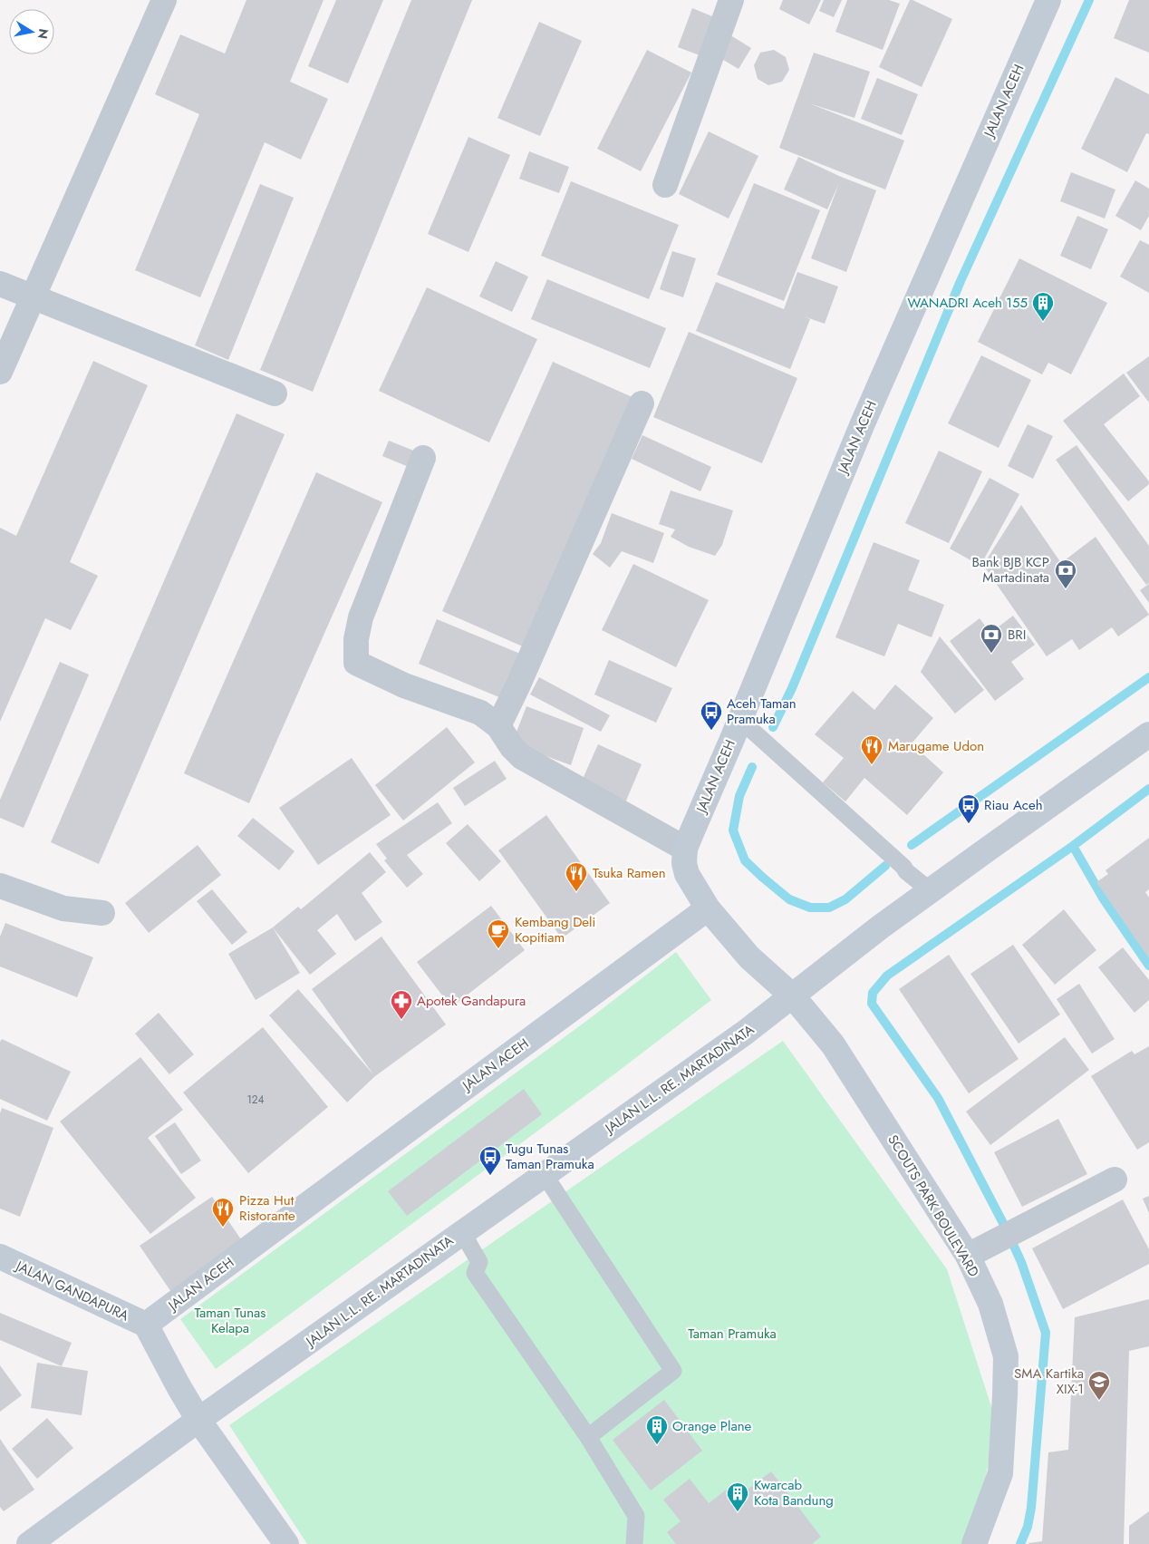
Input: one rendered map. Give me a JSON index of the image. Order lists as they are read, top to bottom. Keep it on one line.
{"streets":{"main road":["JALAN ACEH","JALAN L.L. RE. MARTADINATA","SCOUTS PARK BOULEVARD","JALAN GANDAPURA"]},"crossings":[["JALAN ACEH","SCOUTS PARK BOULEVARD"],["JALAN ACEH","JALAN GANDAPURA"],["JALAN L.L. RE. MARTADINATA","SCOUTS PARK BOULEVARD"]],"parks":["Taman Tunas Kelapa","Taman Pramuka"],"places":{"building":["WANADRI Aceh 155","Orange Plane","Kwarcab Kota Bandung"],"bank":["Bank BJB KCP Martadinata","BRI"],"bus stop":["Aceh Taman Pramuka","Riau Aceh","Tugu Tunas Taman Pramuka"],"restaurant":["Marugame Udon","Tsuka Ramen","Pizza Hut Ristorante"],"cafe":["Kembang Deli Kopitiam"],"pharmacy":["Apotek Gandapura"],"school or university":["SMA Kartika XIX-1"]},"house_numbers":["124"],"north":"right"}
